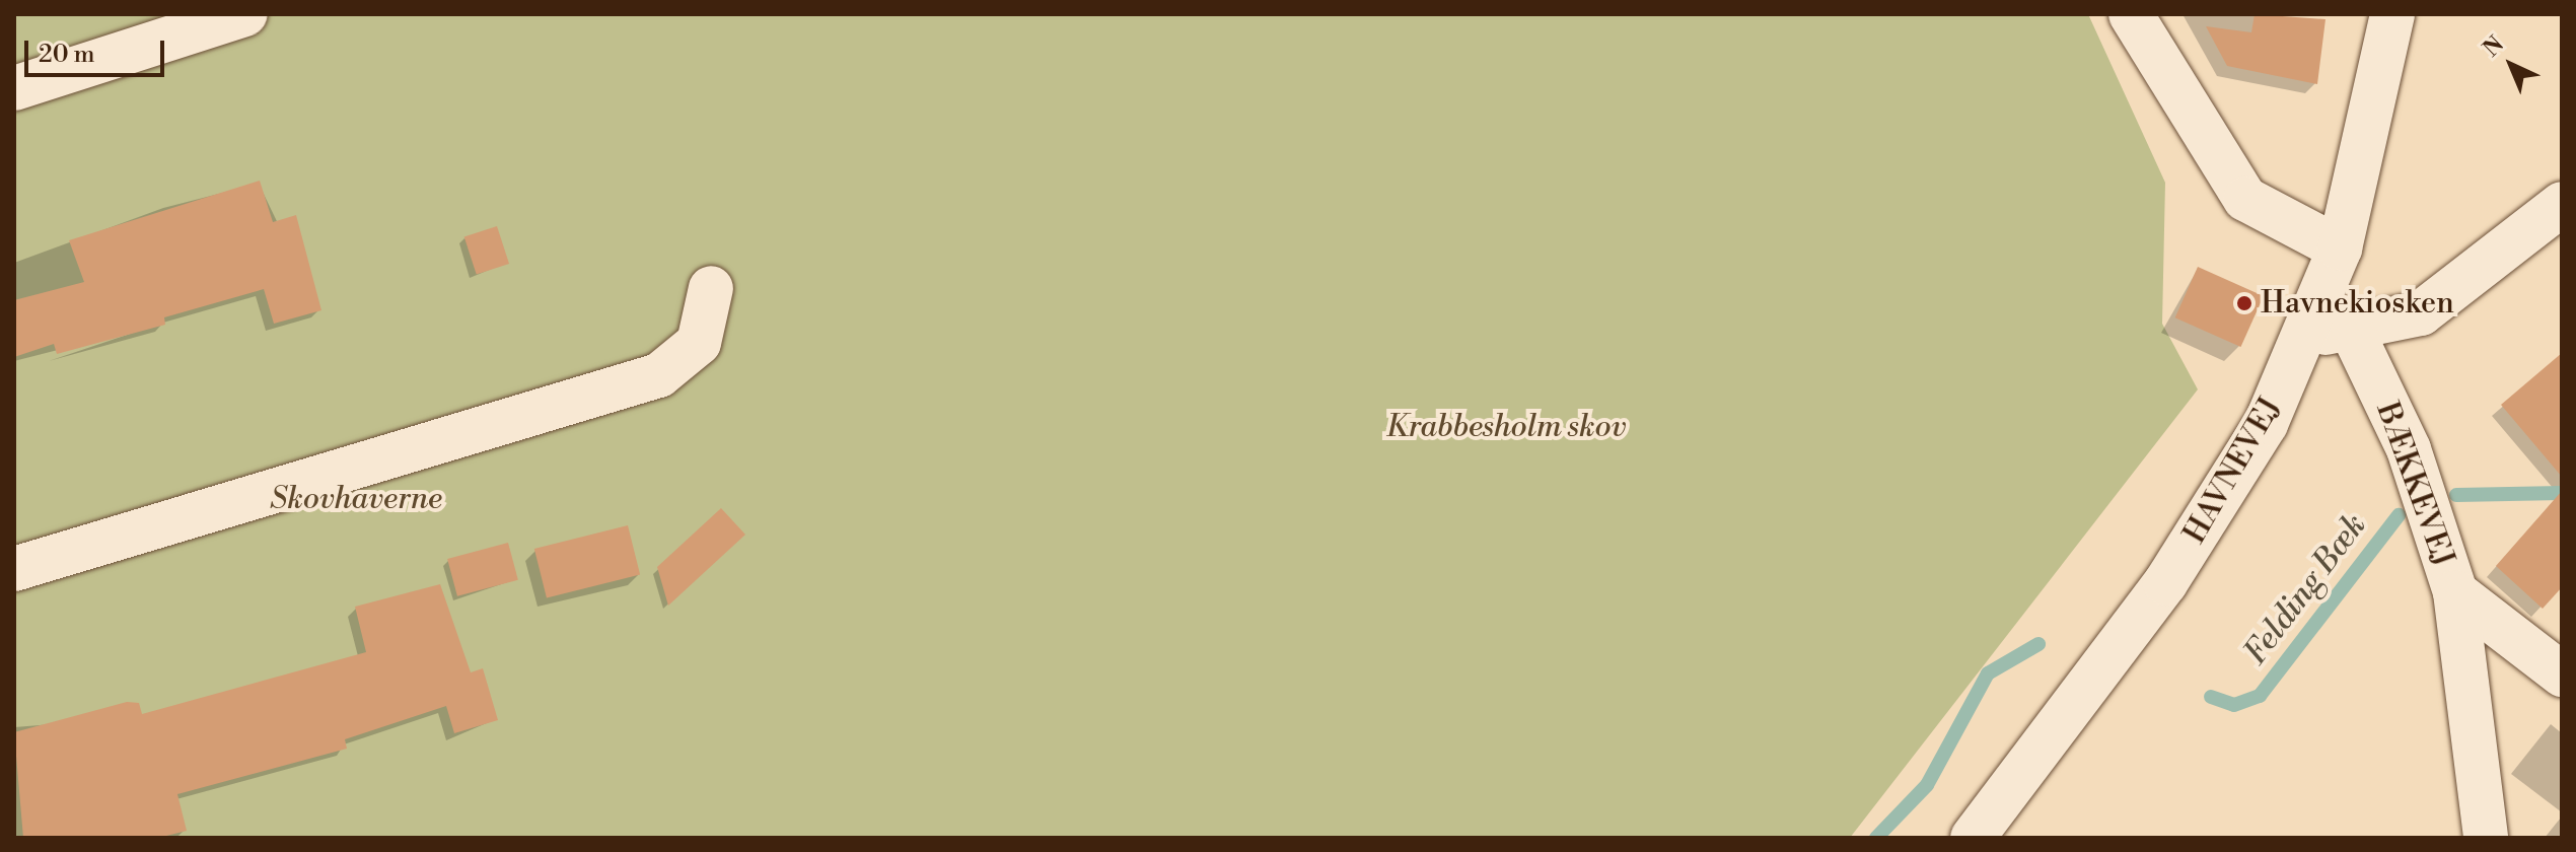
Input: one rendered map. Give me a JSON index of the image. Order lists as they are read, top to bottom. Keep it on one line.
{"streets":{"street":["HAVNEVEJ","BÆKKEVEJ"]},"water":["Felding Bæk"],"parks":["Krabbesholm skov","Skovhaverne"],"places":["Havnekiosken"],"scale_bar":"20 m","north":"top left"}
